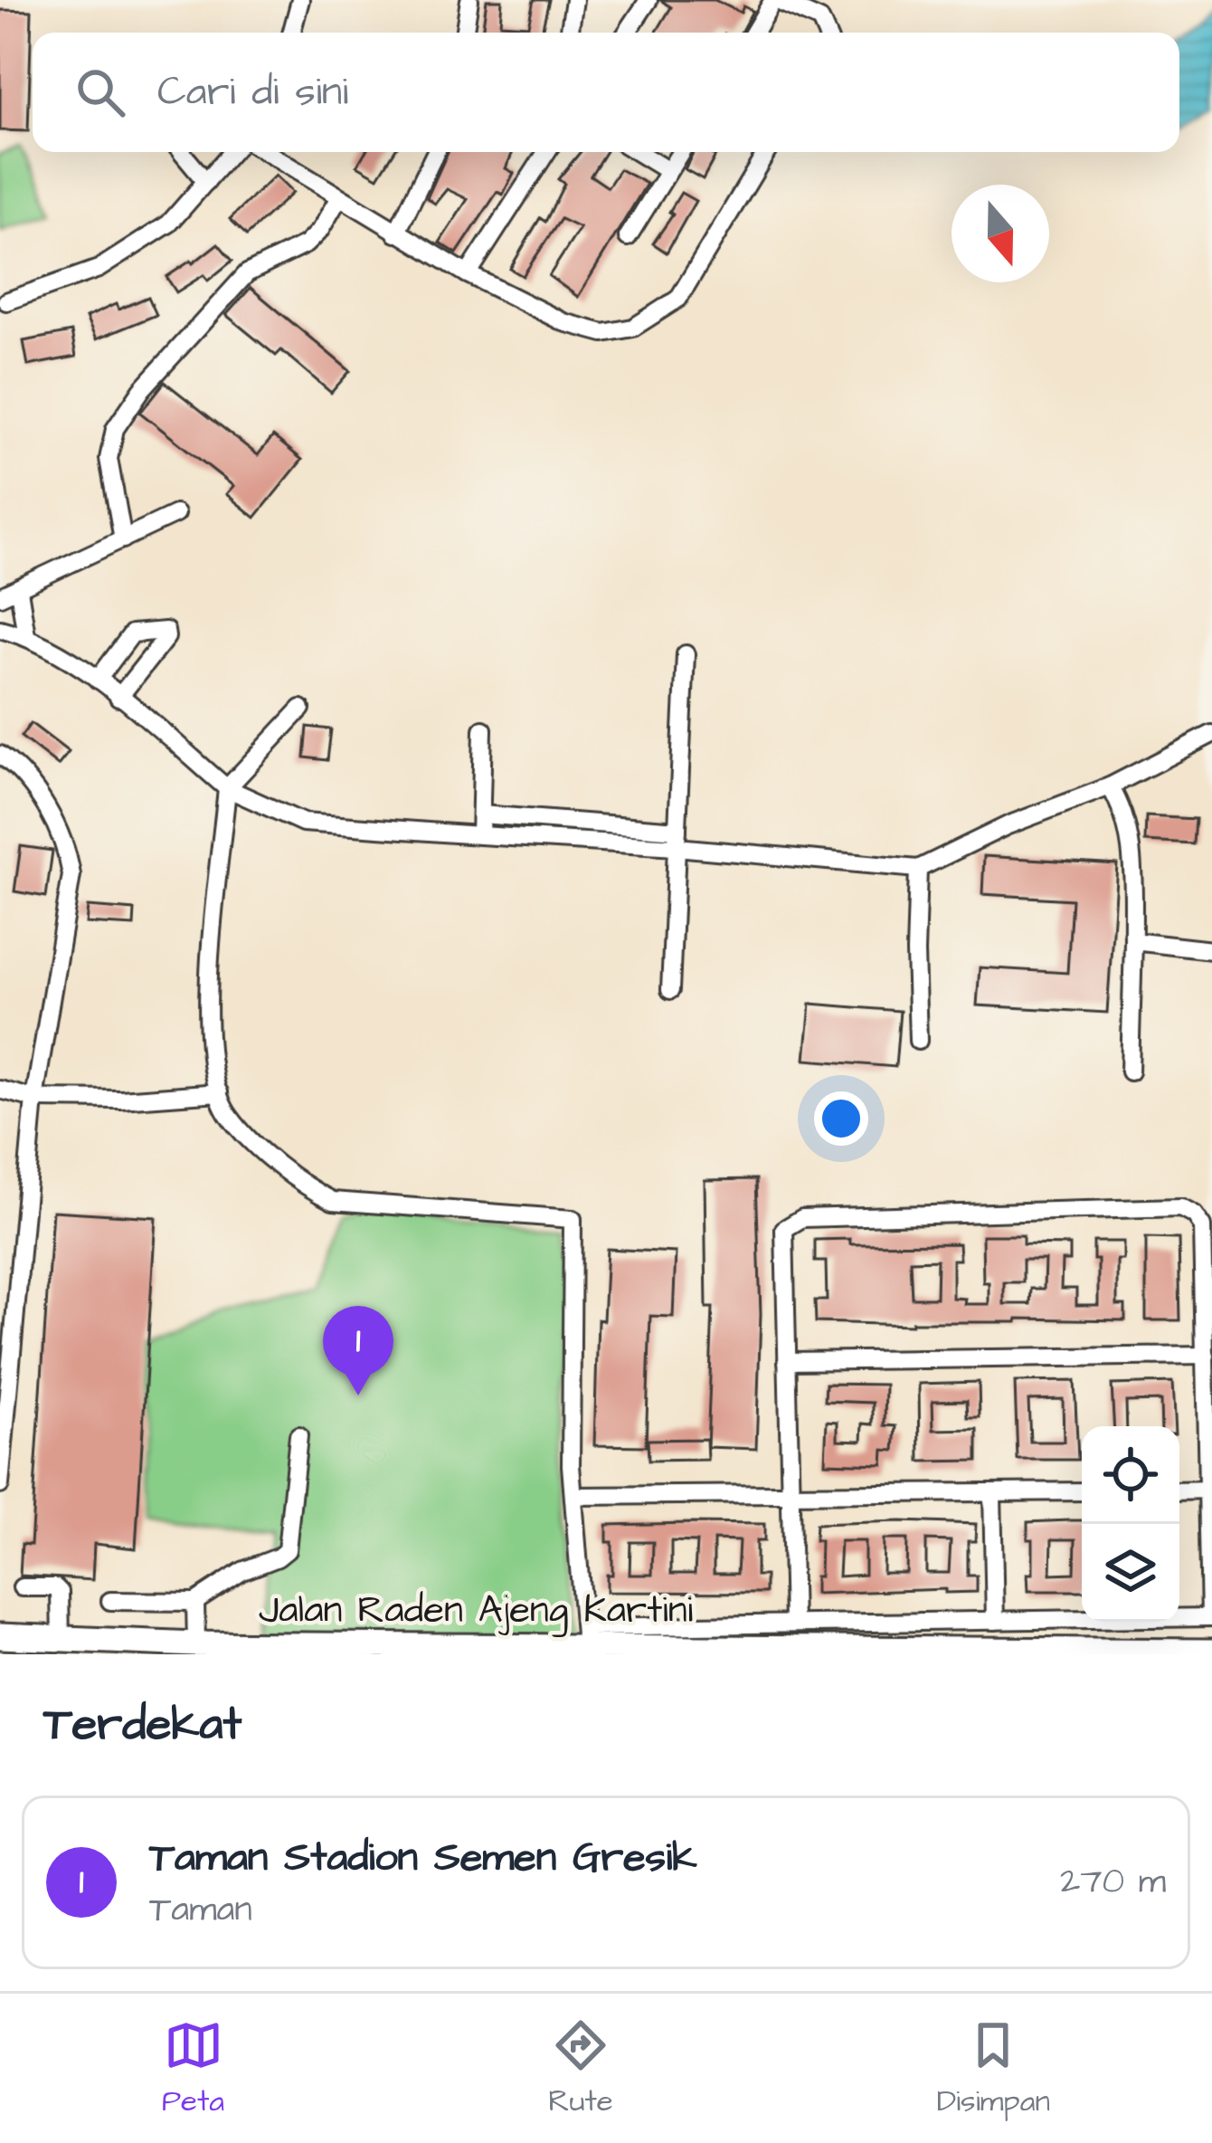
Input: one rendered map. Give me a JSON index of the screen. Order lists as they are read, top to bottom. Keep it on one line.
{"streets":{"highway":["Jalan Raden Ajeng Kartini"]},"north":"bottom","page":{"search":"Cari di sini","pins":"1","heading":"Terdekat","list":[{"mark":"1","name":"Taman Stadion Semen Gresik","note":"Taman","value":"270 m"}],"nav":["Peta","Rute","Disimpan"]}}
